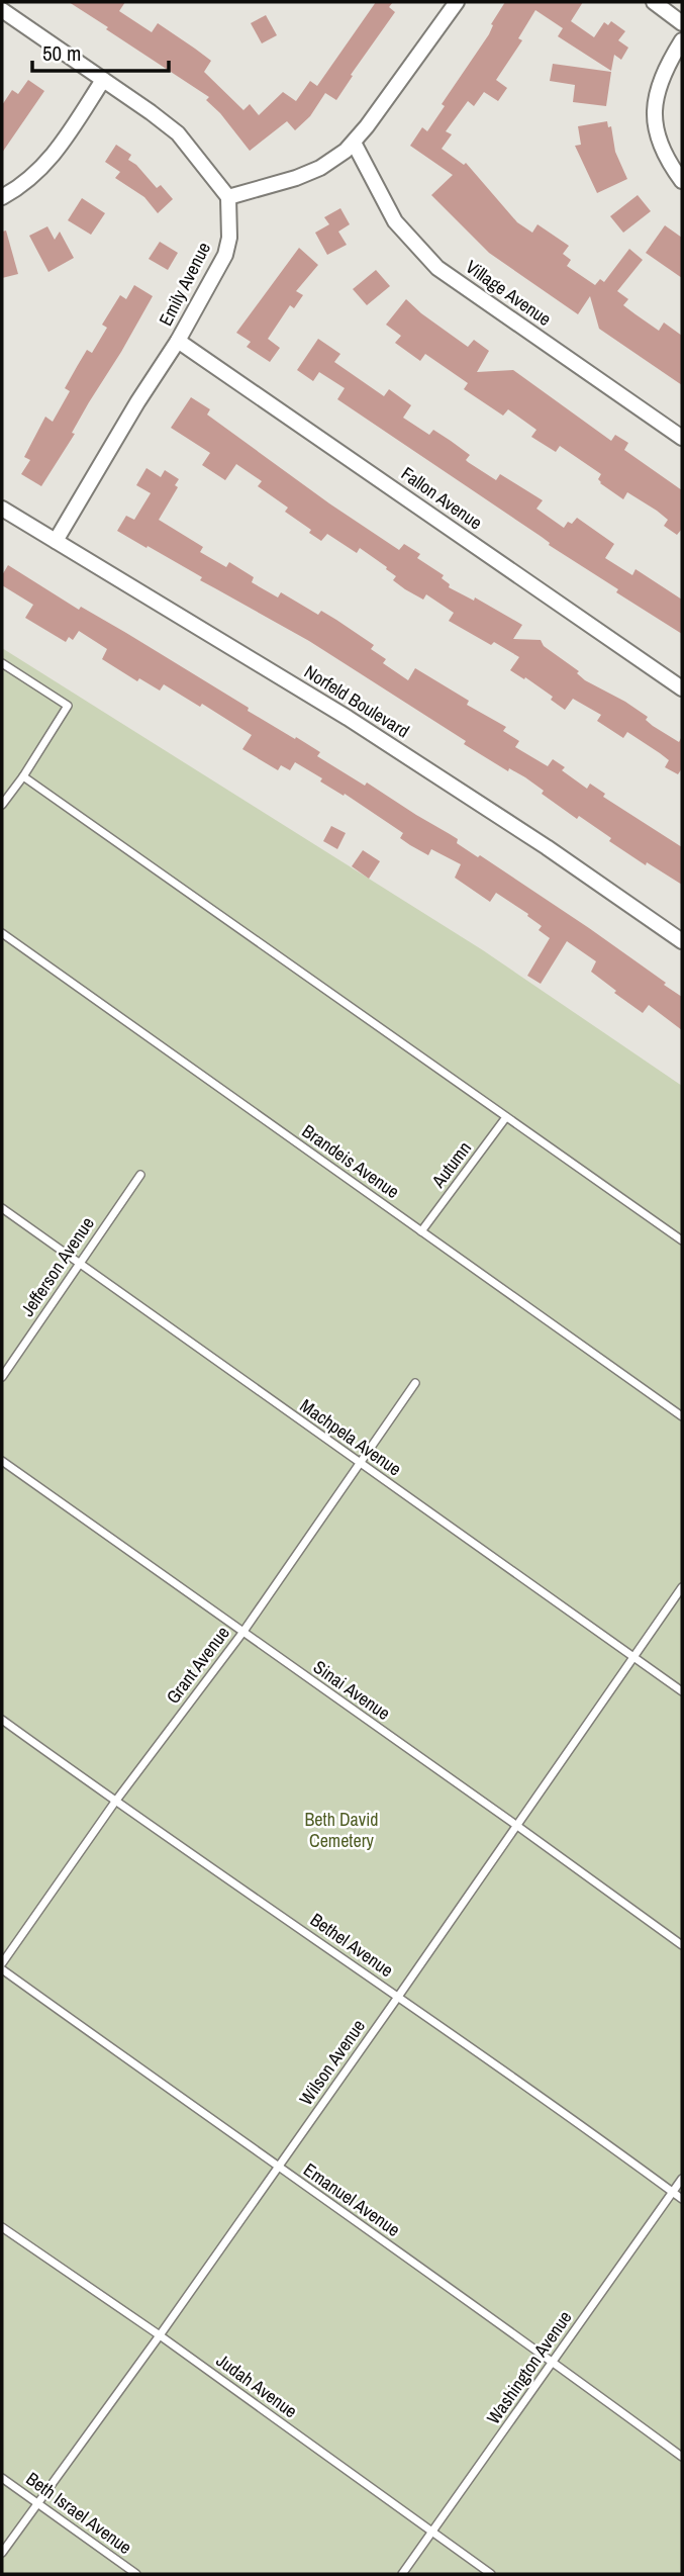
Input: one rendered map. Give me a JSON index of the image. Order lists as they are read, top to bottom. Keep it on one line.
{"streets":{"street":["Emily Avenue","Village Avenue","Fallon Avenue","Norfeld Boulevard"],"lane":["Brandeis Avenue","Autumn","Jefferson Avenue","Machpela Avenue","Grant Avenue","Sinai Avenue","Bethel Avenue","Wilson Avenue","Emanuel Avenue","Washington Avenue","Judah Avenue","Beth Israel Avenue"]},"crossings":[["Emily Avenue","Fallon Avenue"],["Emily Avenue","Norfeld Boulevard"],["Brandeis Avenue","Autumn"],["Jefferson Avenue","Machpela Avenue"],["Machpela Avenue","Grant Avenue"],["Machpela Avenue","Wilson Avenue"],["Grant Avenue","Sinai Avenue"],["Grant Avenue","Bethel Avenue"],["Sinai Avenue","Wilson Avenue"],["Bethel Avenue","Wilson Avenue"],["Bethel Avenue","Washington Avenue"],["Wilson Avenue","Emanuel Avenue"],["Wilson Avenue","Judah Avenue"],["Wilson Avenue","Beth Israel Avenue"],["Emanuel Avenue","Washington Avenue"],["Washington Avenue","Judah Avenue"]],"parks":["Beth David Cemetery"],"scale_bar":"50 m"}
